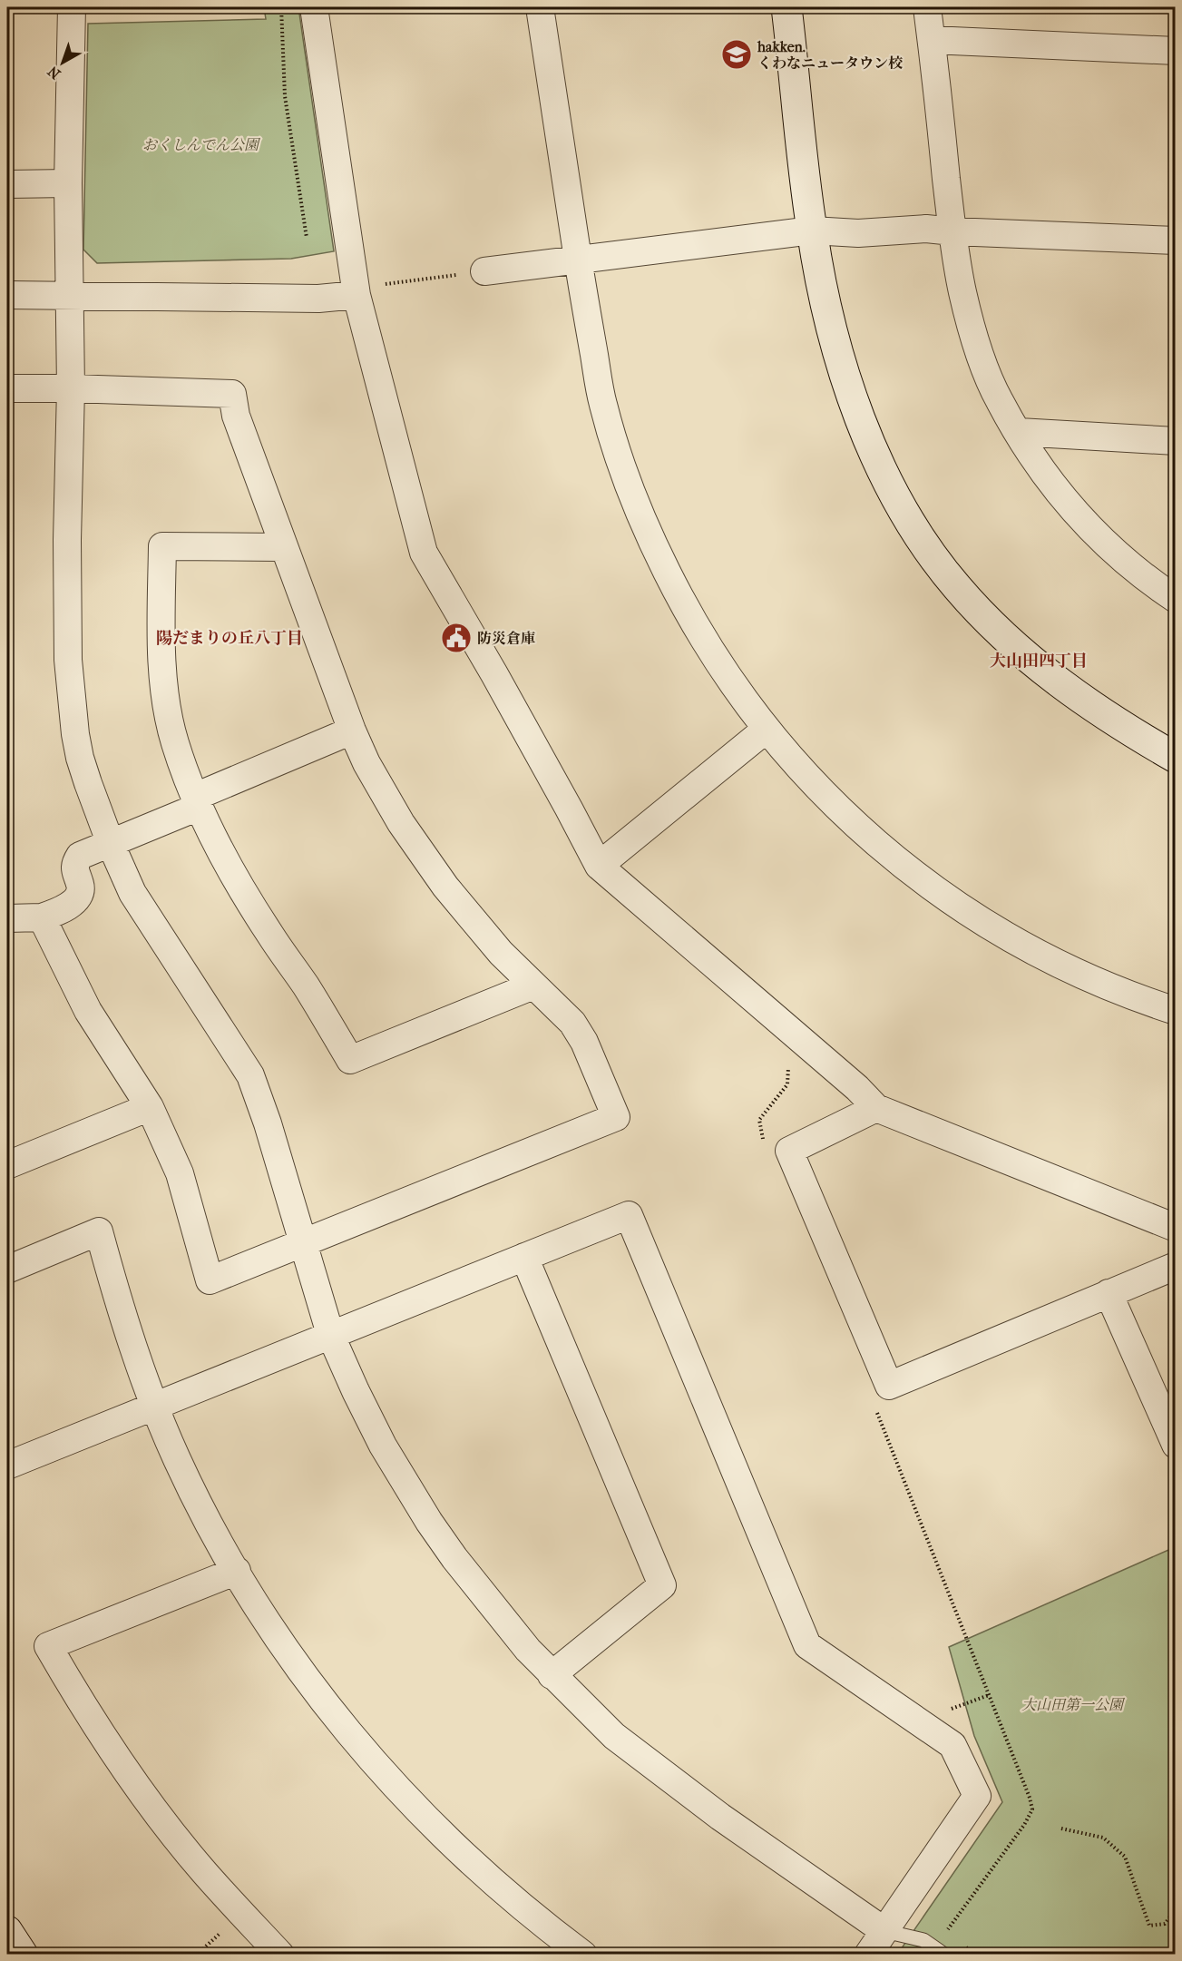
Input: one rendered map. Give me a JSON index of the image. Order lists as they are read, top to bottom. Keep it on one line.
{"districts":["陽だまりの丘八丁目","大山田四丁目"],"parks":["おくしんでん公園","大山田第一公園"],"places":{"school or university":["hakken. くわなニュータウン校"],"public building":["防災倉庫"]},"north":"bottom left"}
